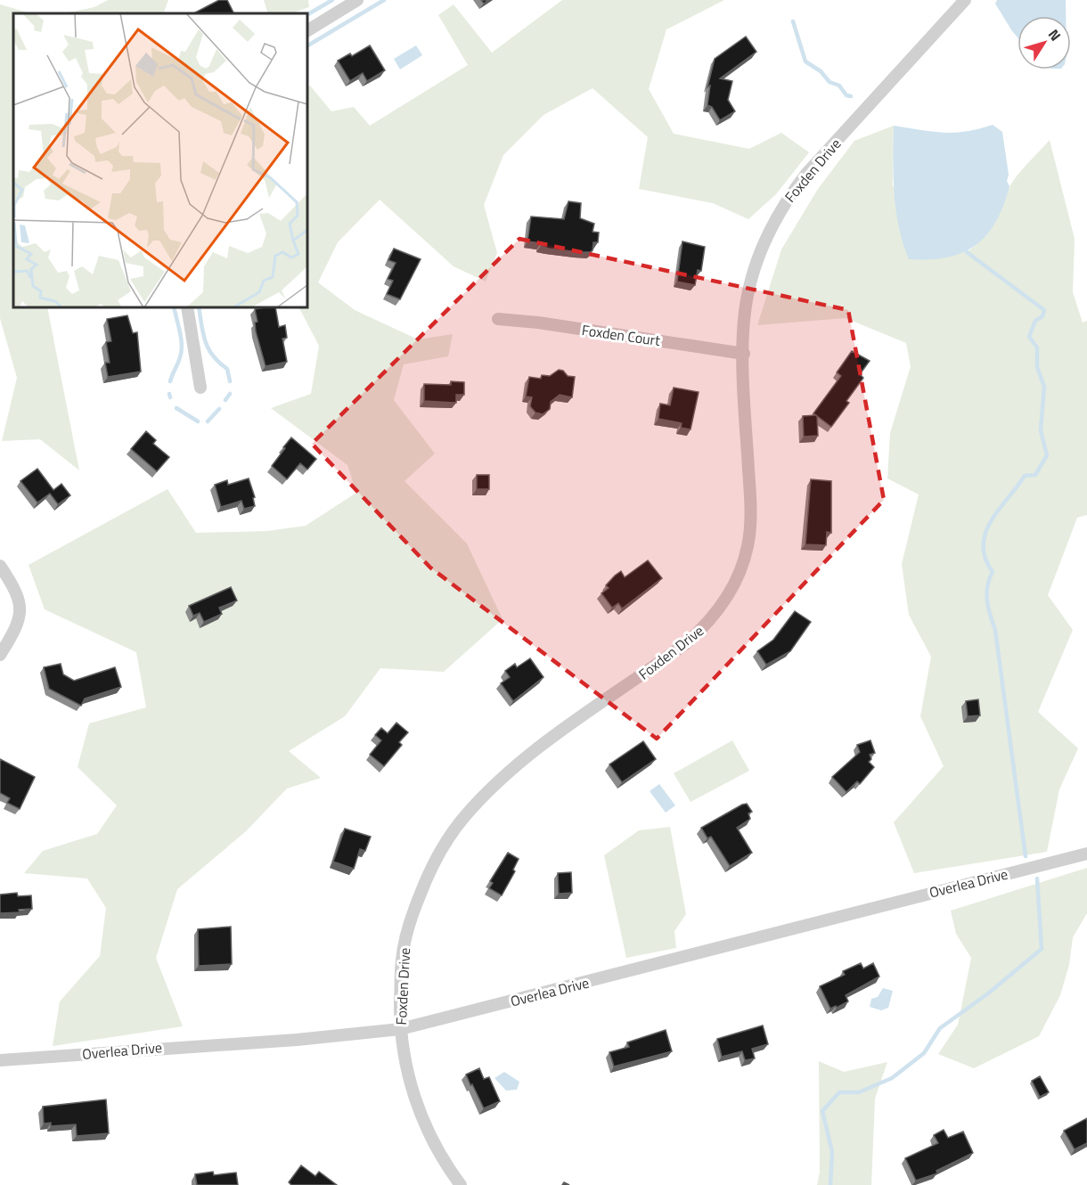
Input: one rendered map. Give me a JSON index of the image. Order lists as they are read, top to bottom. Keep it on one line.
{"streets":{"street":["Foxden Drive","Foxden Court","Overlea Drive"]},"crossings":[["Foxden Drive","Foxden Court"],["Foxden Drive","Overlea Drive"]],"north":"top right"}
